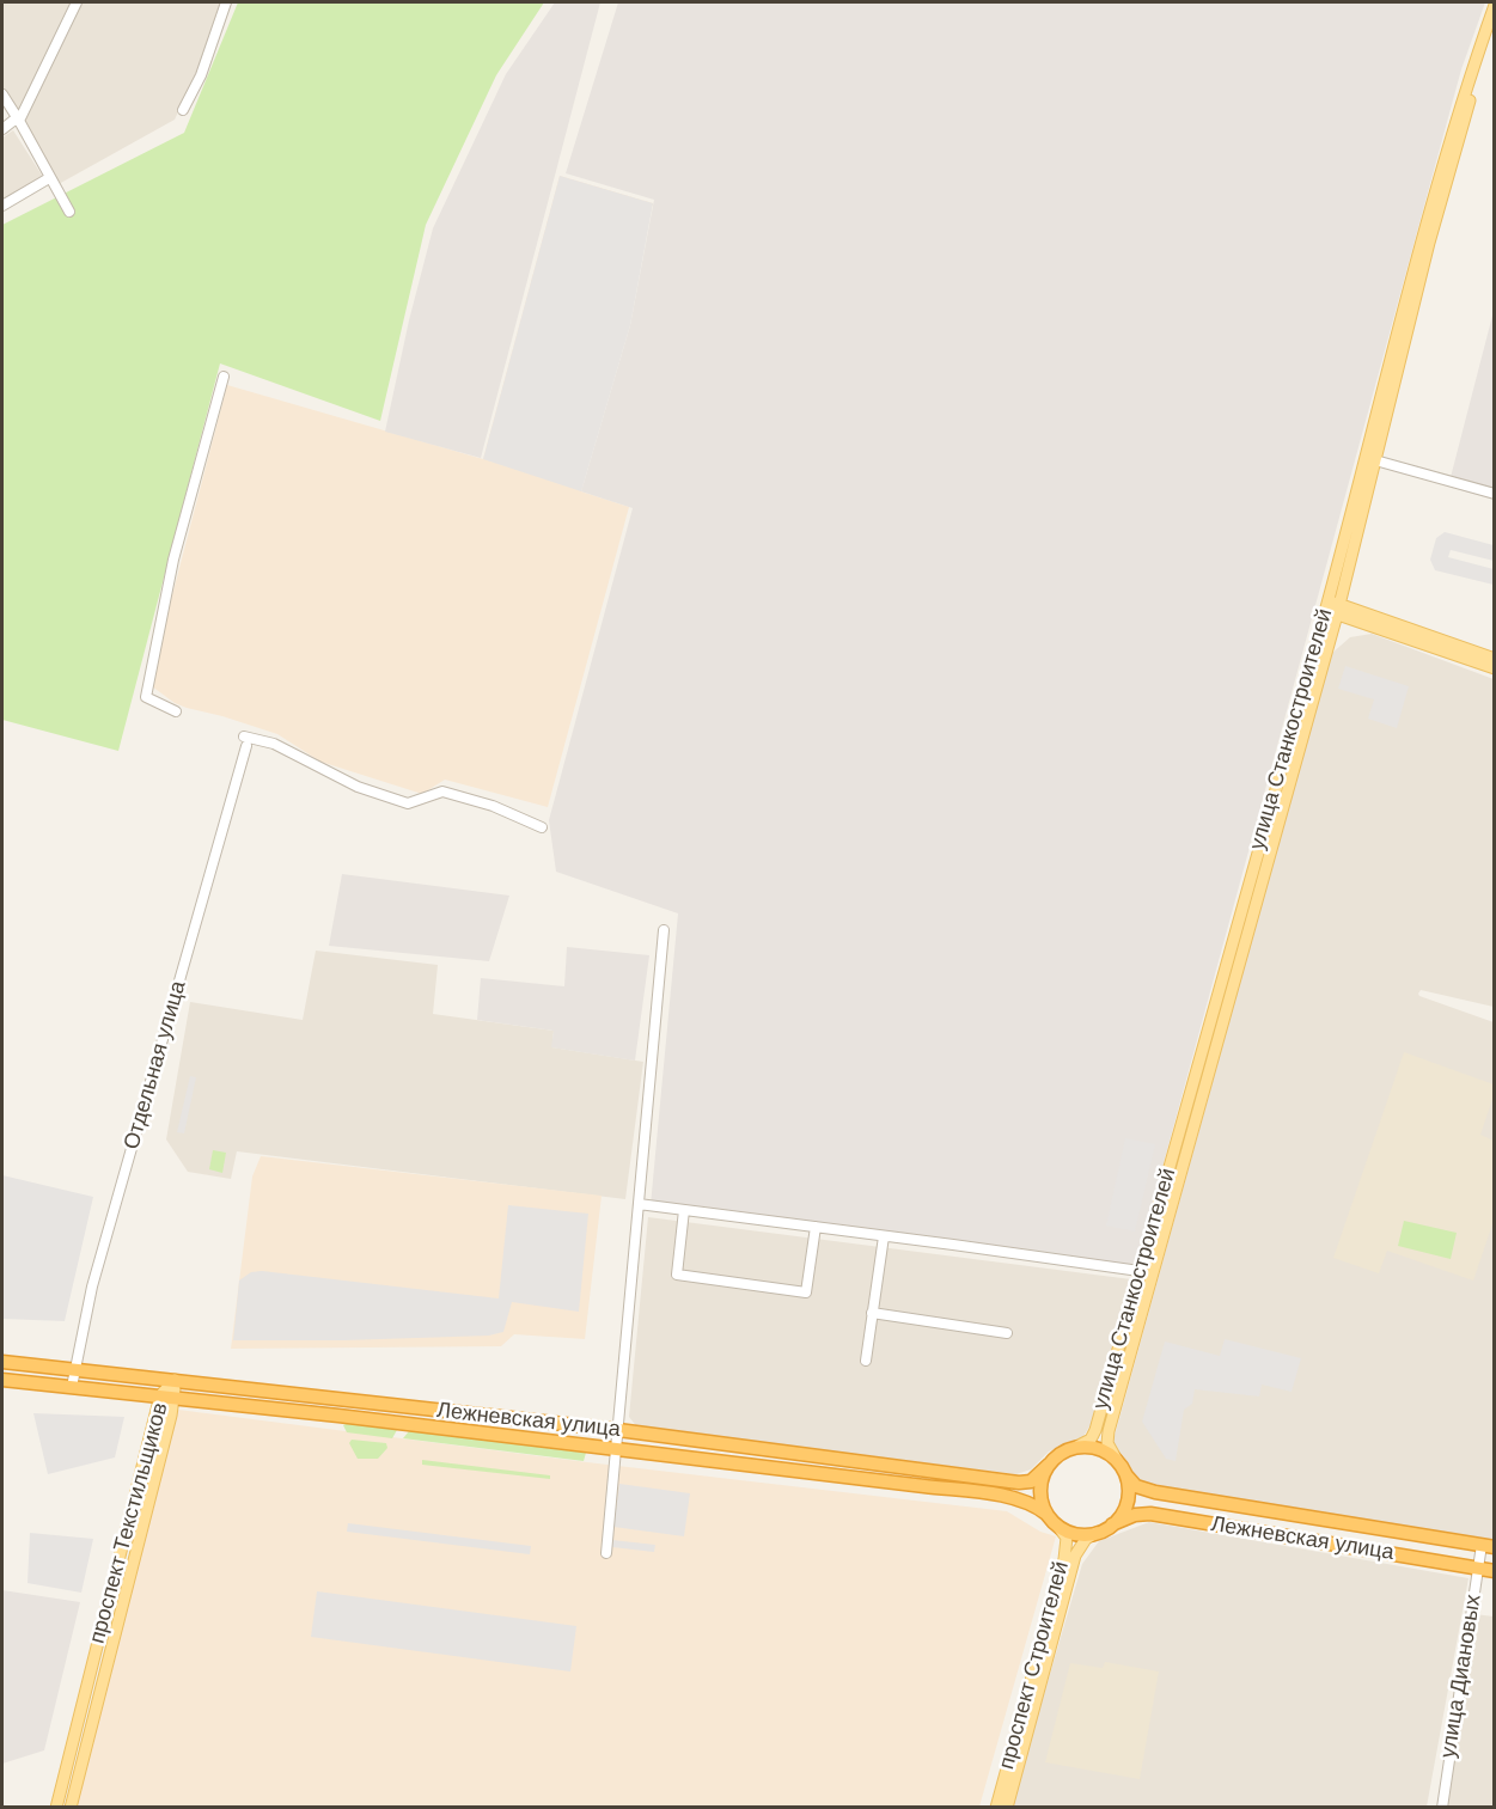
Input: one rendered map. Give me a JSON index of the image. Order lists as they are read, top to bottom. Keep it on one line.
{"streets":{"highway":["Лежневская улица"],"main road":["улица Станкостроителей","проспект Текстильщиков","проспект Строителей"],"street":["Отдельная улица","улица Диановых"]},"crossings":[["улица Станкостроителей","Лежневская улица"],["улица Станкостроителей","проспект Строителей"],["Отдельная улица","Лежневская улица"],["Лежневская улица","проспект Текстильщиков"],["Лежневская улица","проспект Строителей"],["Лежневская улица","улица Диановых"]]}
